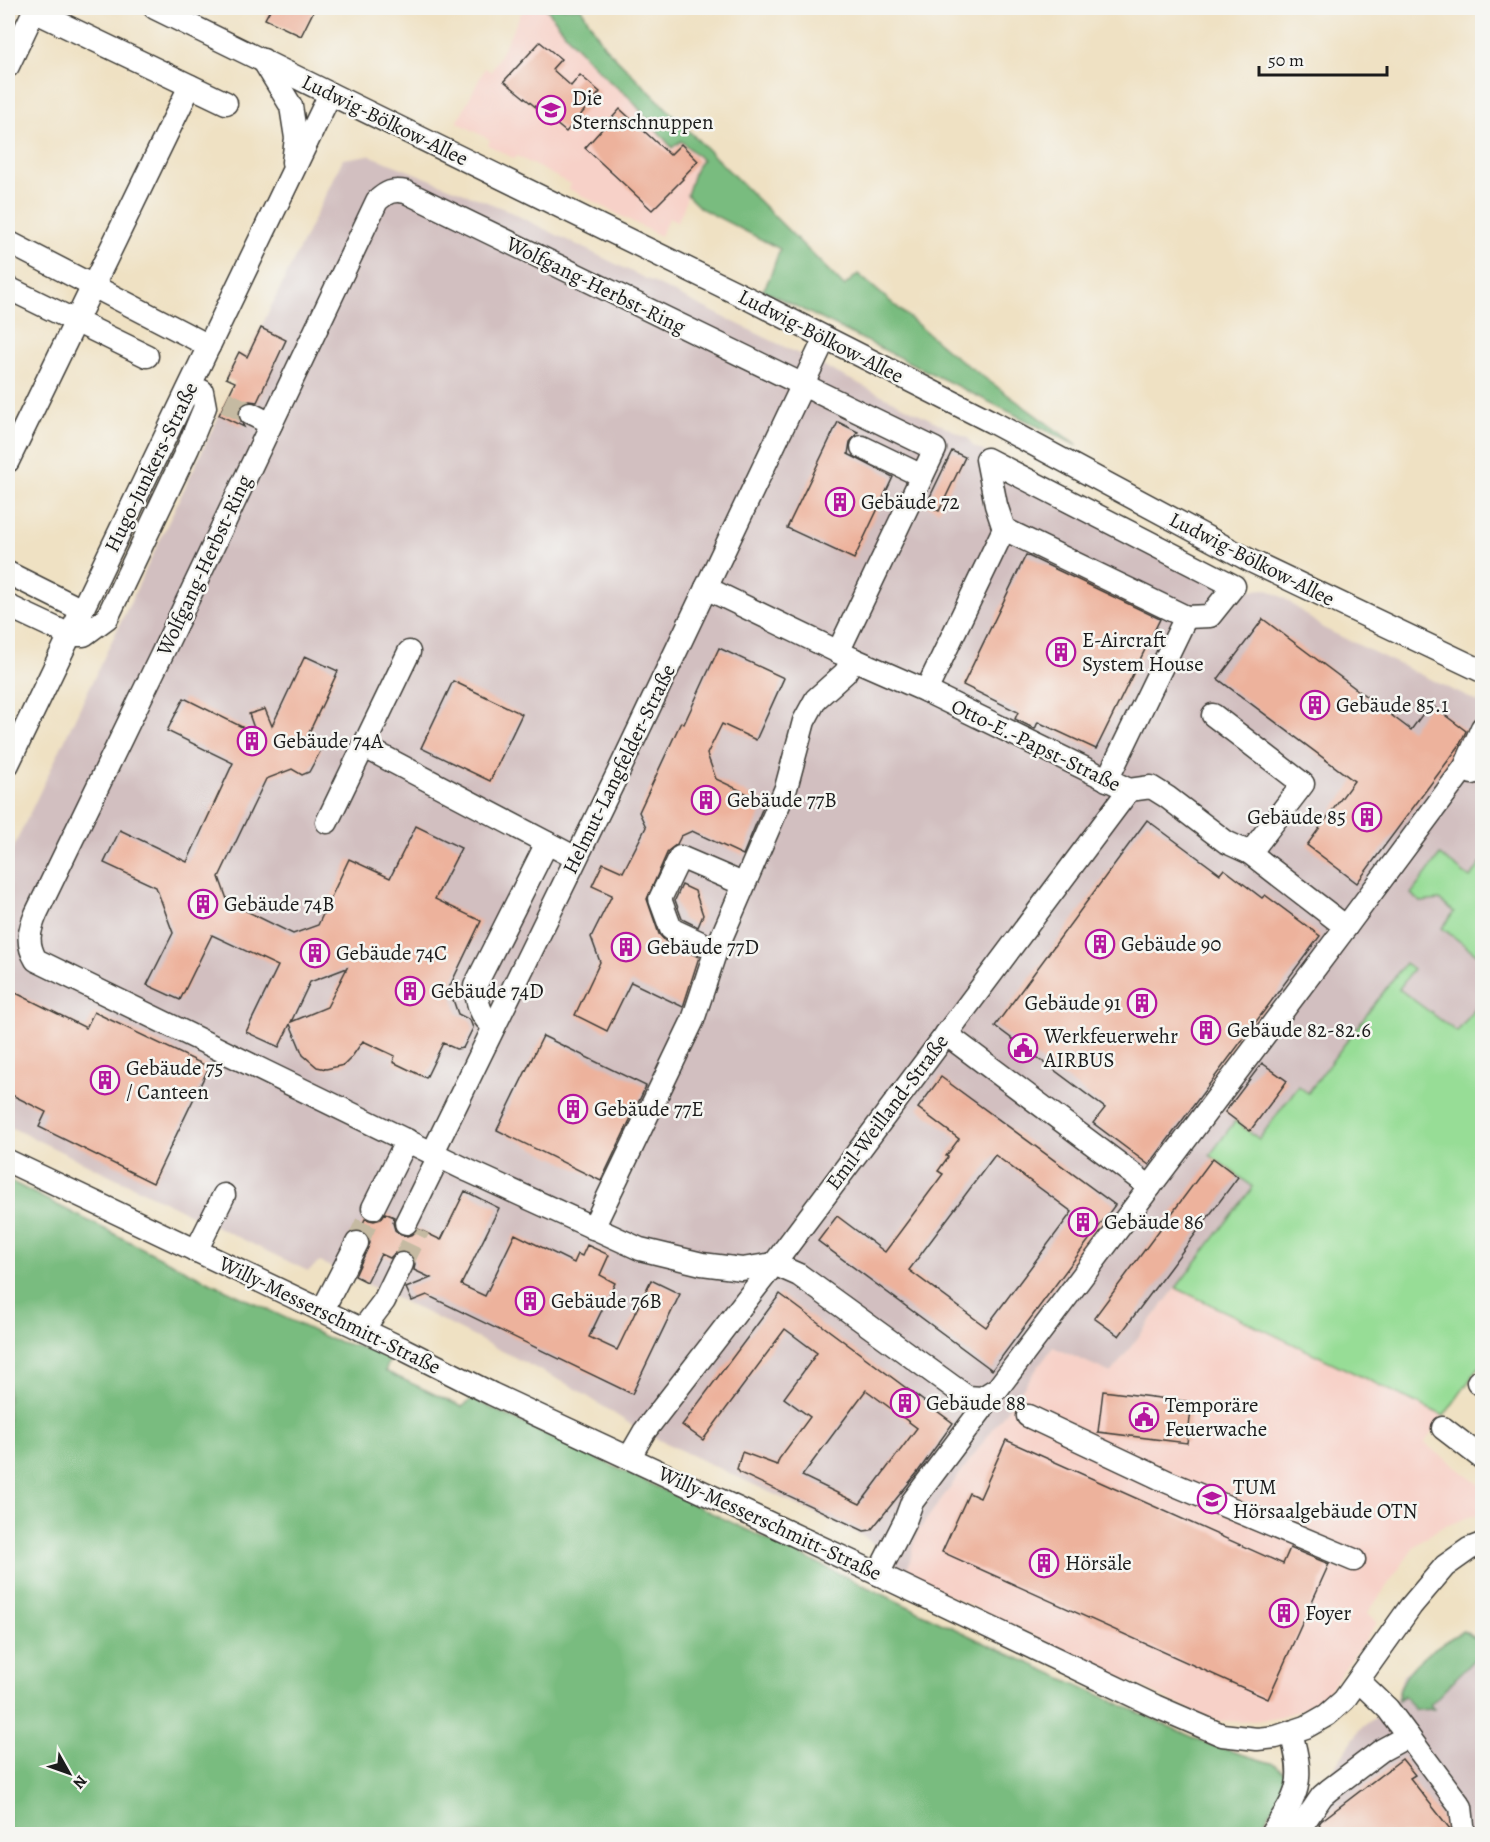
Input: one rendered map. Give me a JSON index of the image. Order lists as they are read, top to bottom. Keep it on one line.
{"streets":{"street":["Ludwig-Bölkow-Allee","Wolfgang-Herbst-Ring","Hugo-Junkers-Straße","Otto-E.-Papst-Straße","Helmut-Langfelder-Straße","Emil-Weilland-Straße","Willy-Messerschmitt-Straße"]},"crossings":[["Ludwig-Bölkow-Allee","Hugo-Junkers-Straße"],["Ludwig-Bölkow-Allee","Helmut-Langfelder-Straße"],["Wolfgang-Herbst-Ring","Helmut-Langfelder-Straße"],["Wolfgang-Herbst-Ring","Emil-Weilland-Straße"],["Otto-E.-Papst-Straße","Helmut-Langfelder-Straße"],["Otto-E.-Papst-Straße","Emil-Weilland-Straße"],["Emil-Weilland-Straße","Willy-Messerschmitt-Straße"]],"places":{"school or university":["Die Sternschnuppen","TUM Hörsaalgebäude OTN"],"building":["Gebäude 72","E-Aircraft System House","Gebäude 85.1","Gebäude 74A","Gebäude 77B","Gebäude 85","Gebäude 74B","Gebäude 90","Gebäude 77D","Gebäude 74C","Gebäude 74D","Gebäude 91","Gebäude 82-82.6","Gebäude 75 / Canteen","Gebäude 77E","Gebäude 86","Gebäude 76B","Gebäude 88","Hörsäle","Foyer"],"public building":["Werkfeuerwehr AIRBUS","Temporäre Feuerwache"]},"scale_bar":"50 m","north":"bottom right"}
